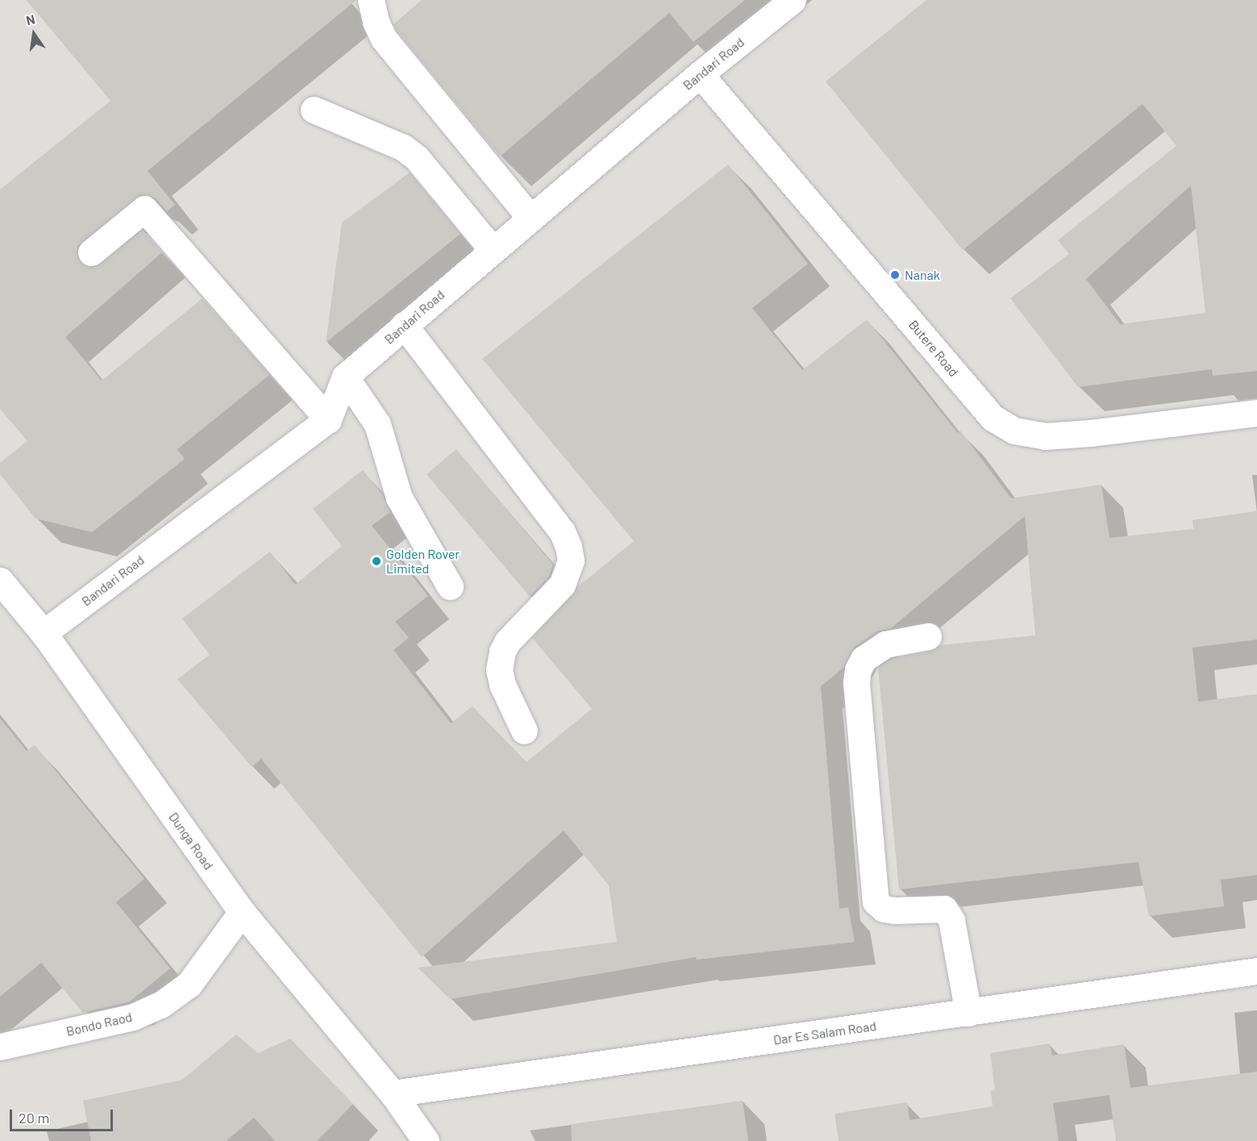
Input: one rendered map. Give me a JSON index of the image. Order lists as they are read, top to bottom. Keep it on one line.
{"streets":{"street":["Bandari Road","Butere Road","Dunga Road","Bondo Raod","Dar Es Salam Road"]},"crossings":[["Bandari Road","Butere Road"],["Bandari Road","Dunga Road"],["Dunga Road","Bondo Raod"],["Dunga Road","Dar Es Salam Road"]],"places":["Nanak","Golden Rover Limited"],"scale_bar":"20 m","north":"top"}
